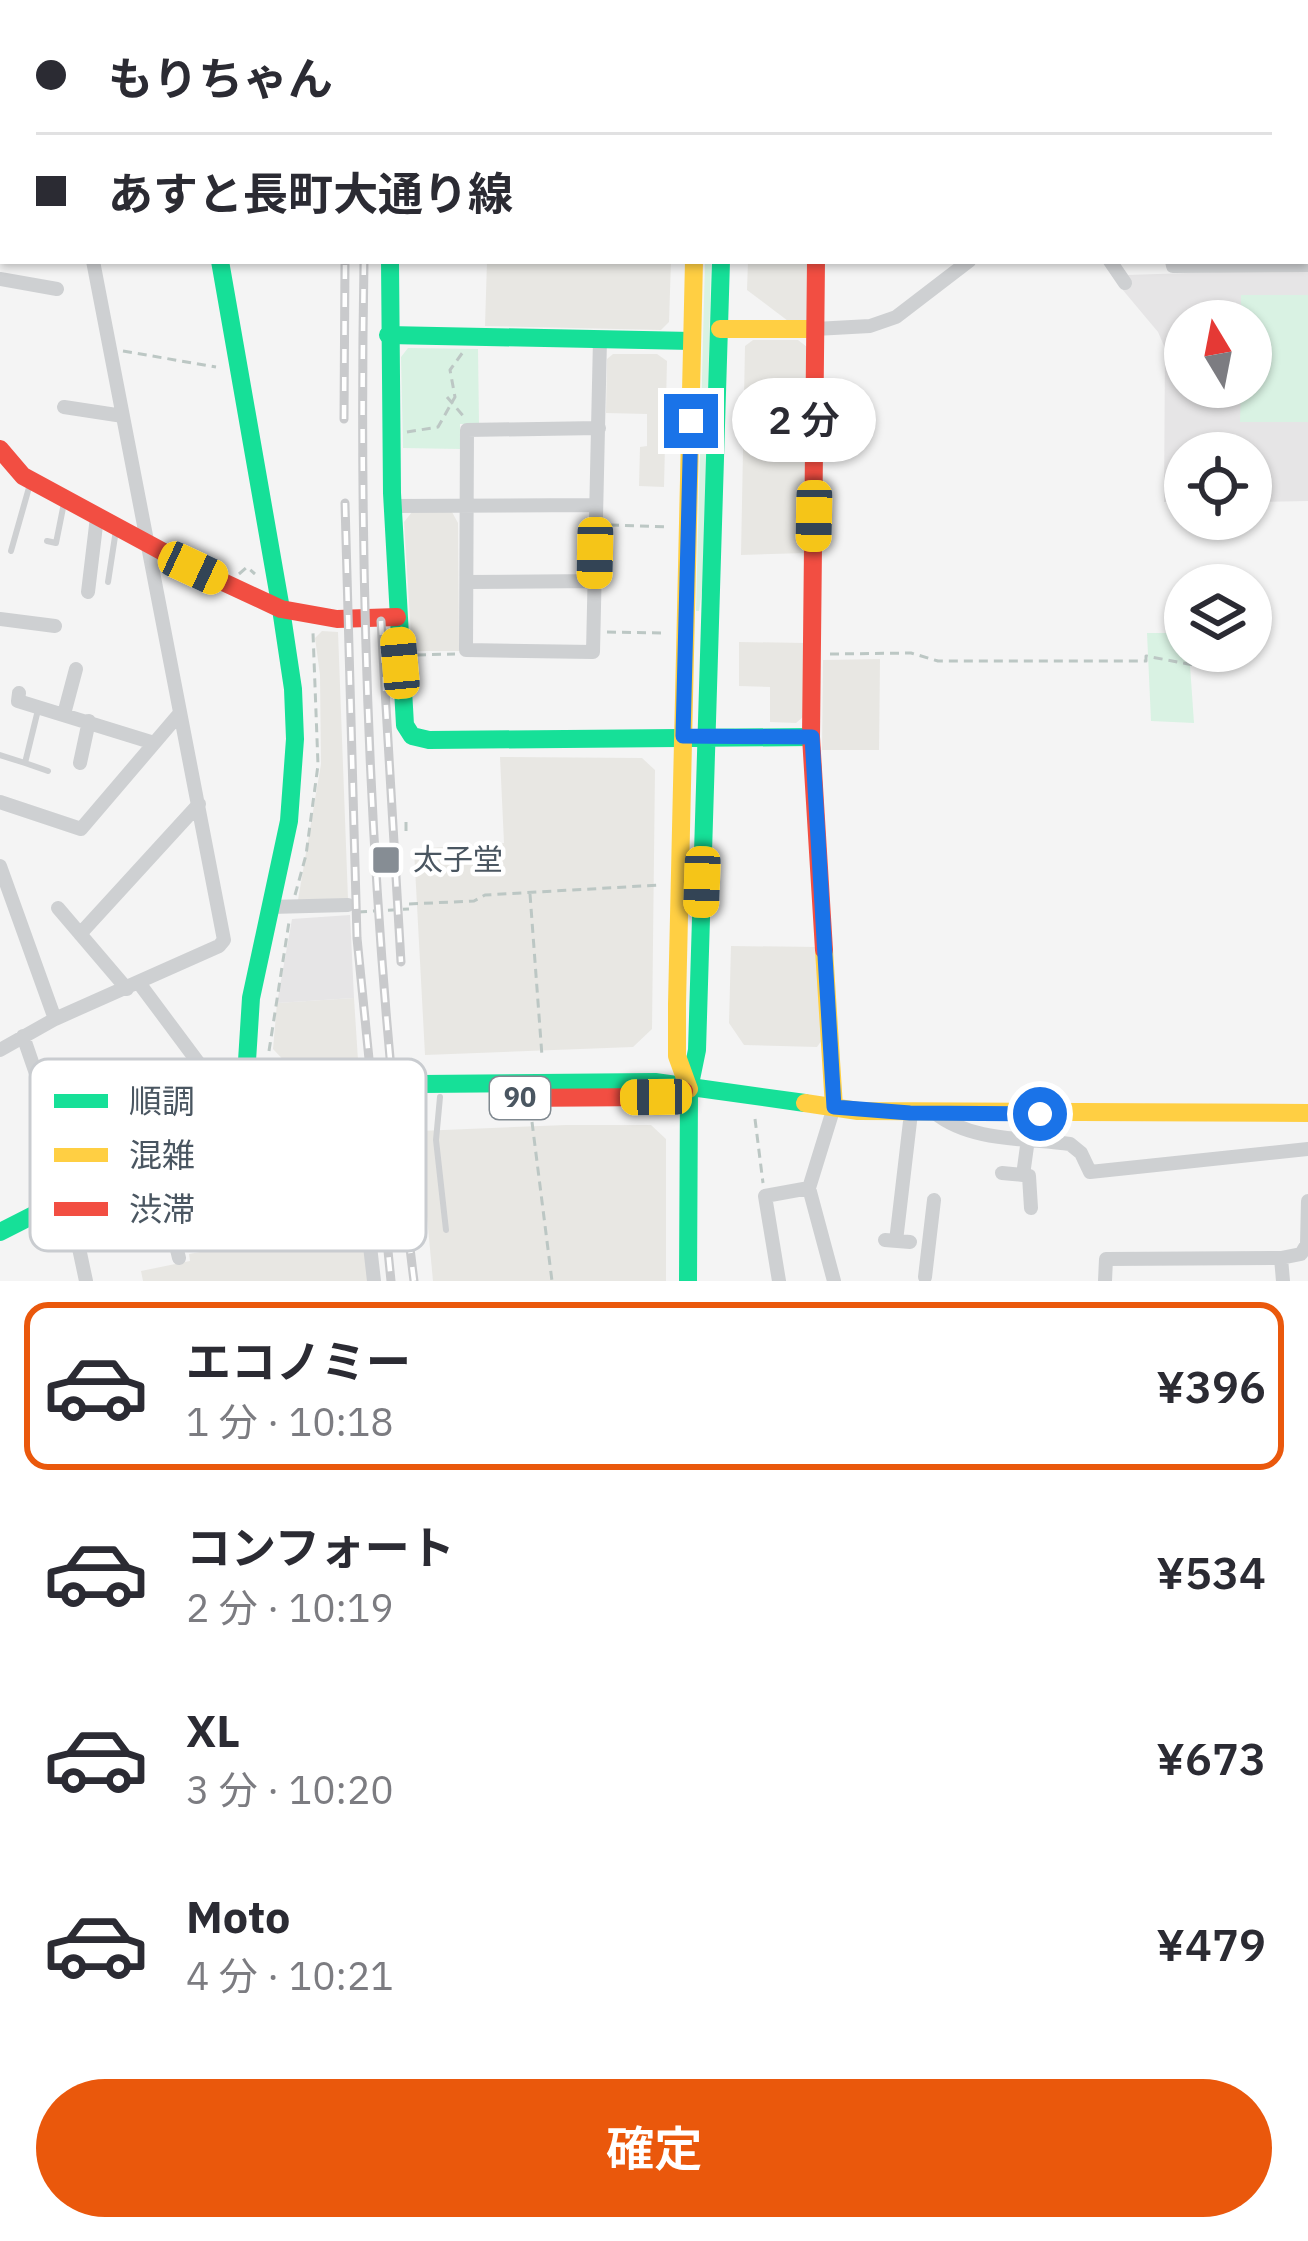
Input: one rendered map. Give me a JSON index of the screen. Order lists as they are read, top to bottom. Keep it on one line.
{"streets":{"street":["90"]},"places":{"transit":["太子堂"]},"legend":["順調","混雑","渋滞"],"north":"top","page":{"banner":["もりちゃん","あすと長町大通り線"],"bubble":"2 分","list":[{"name":"エコノミー","note":"1 分 · 10:18","value":"¥396"},{"name":"コンフォート","note":"2 分 · 10:19","value":"¥534"},{"name":"XL","note":"3 分 · 10:20","value":"¥673"},{"name":"Moto","note":"4 分 · 10:21","value":"¥479"}],"buttons":"確定"}}
